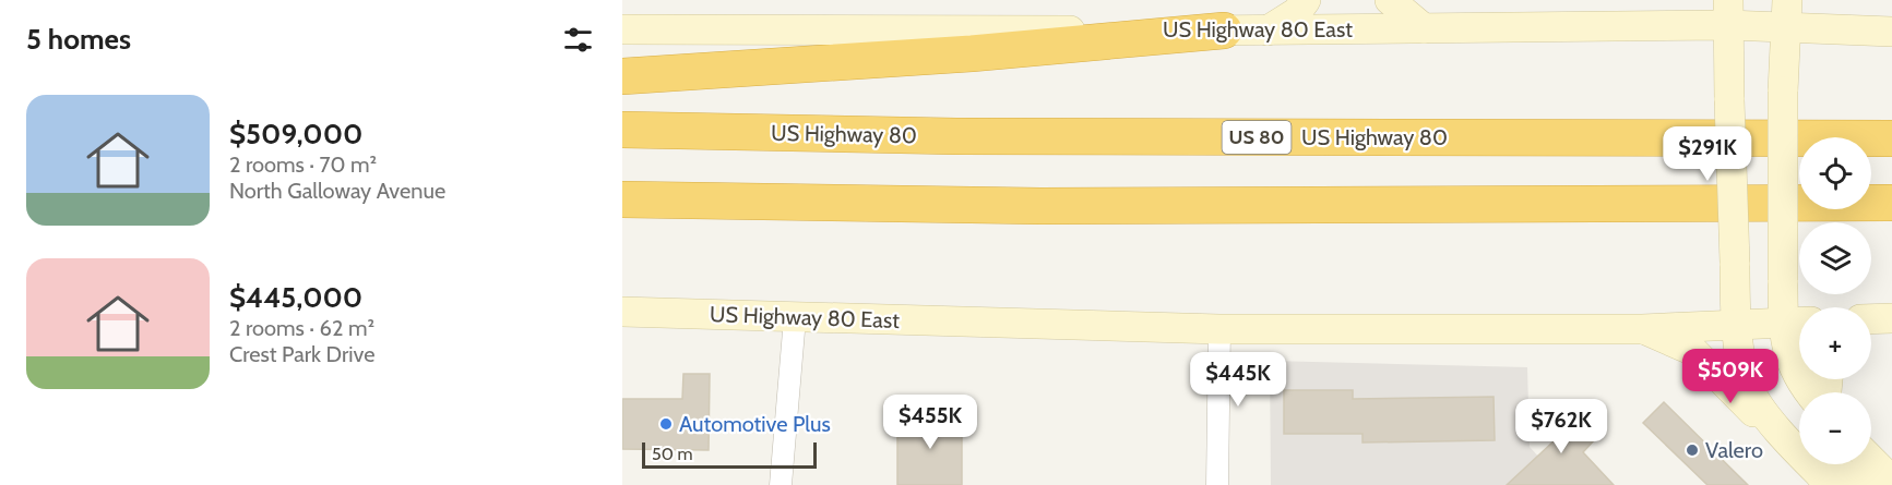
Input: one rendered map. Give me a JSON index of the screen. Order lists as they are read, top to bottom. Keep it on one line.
{"streets":{"highway":["US Highway 80","US 80"],"main road":["US Highway 80 East"]},"places":["Automotive Plus","Valero"],"scale_bar":"50 m","page":{"heading":"5 homes","list":[{"name":"$509,000","note":"2 rooms · 70 m² · North Galloway Avenue"},{"name":"$445,000","note":"2 rooms · 62 m² · Crest Park Drive"}],"price":["$291K","$509K","$445K","$455K","$762K"],"map_buttons":["+","−"],"scale":"50 m"}}
